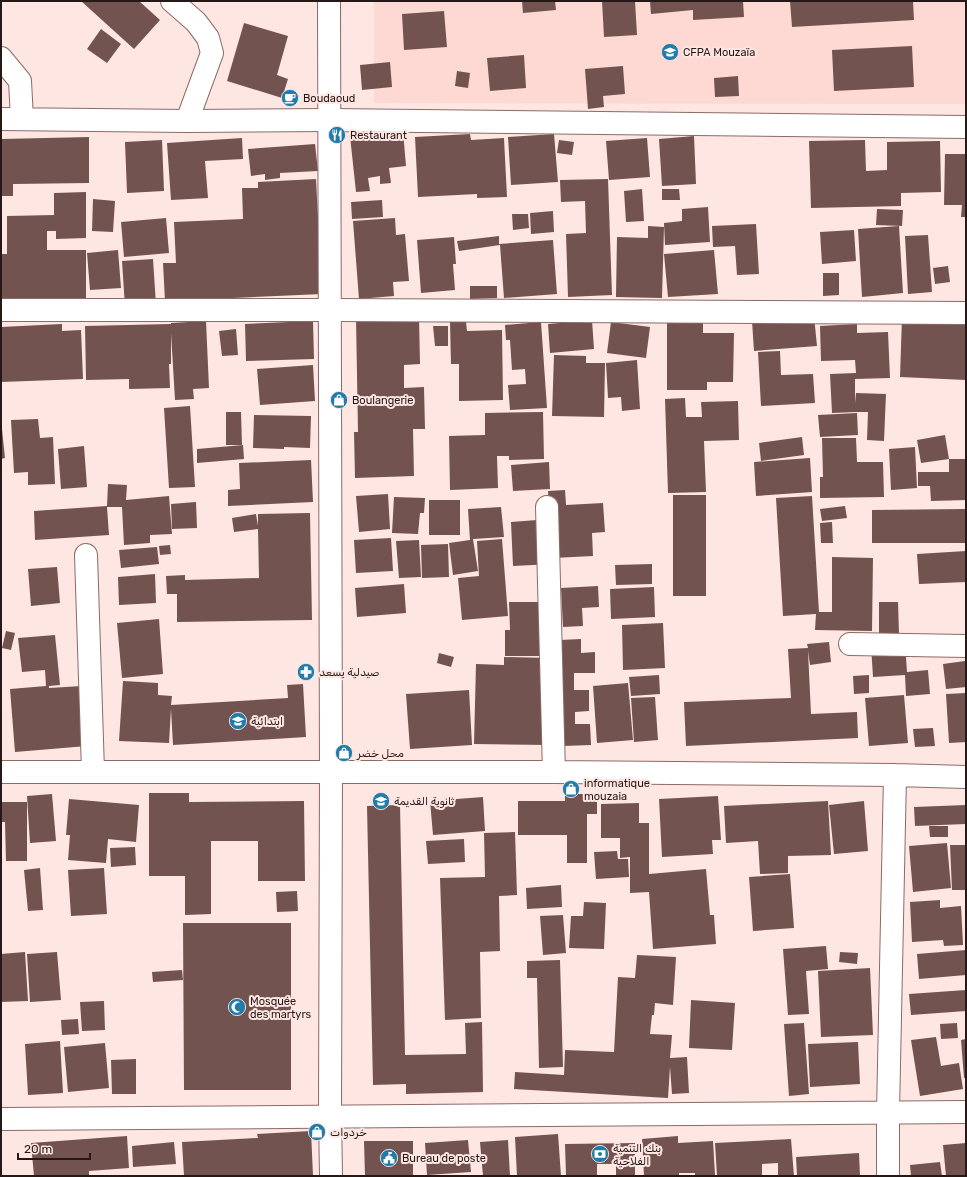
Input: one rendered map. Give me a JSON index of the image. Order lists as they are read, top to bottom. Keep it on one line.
{"places":{"school or university":["CFPA Mouzaïa","ابتدائية","ثانوية القديمة"],"cafe":["Boudaoud"],"restaurant":["Restaurant"],"shop":["Boulangerie","محل خضر","informatique mouzaia","خردوات"],"pharmacy":["صيدلية يسعد"],"mosque":["Mosquée des martyrs"],"bank":["بنك التنمية الفلاحية"],"public building":["Bureau de poste"]},"scale_bar":"20 m"}
